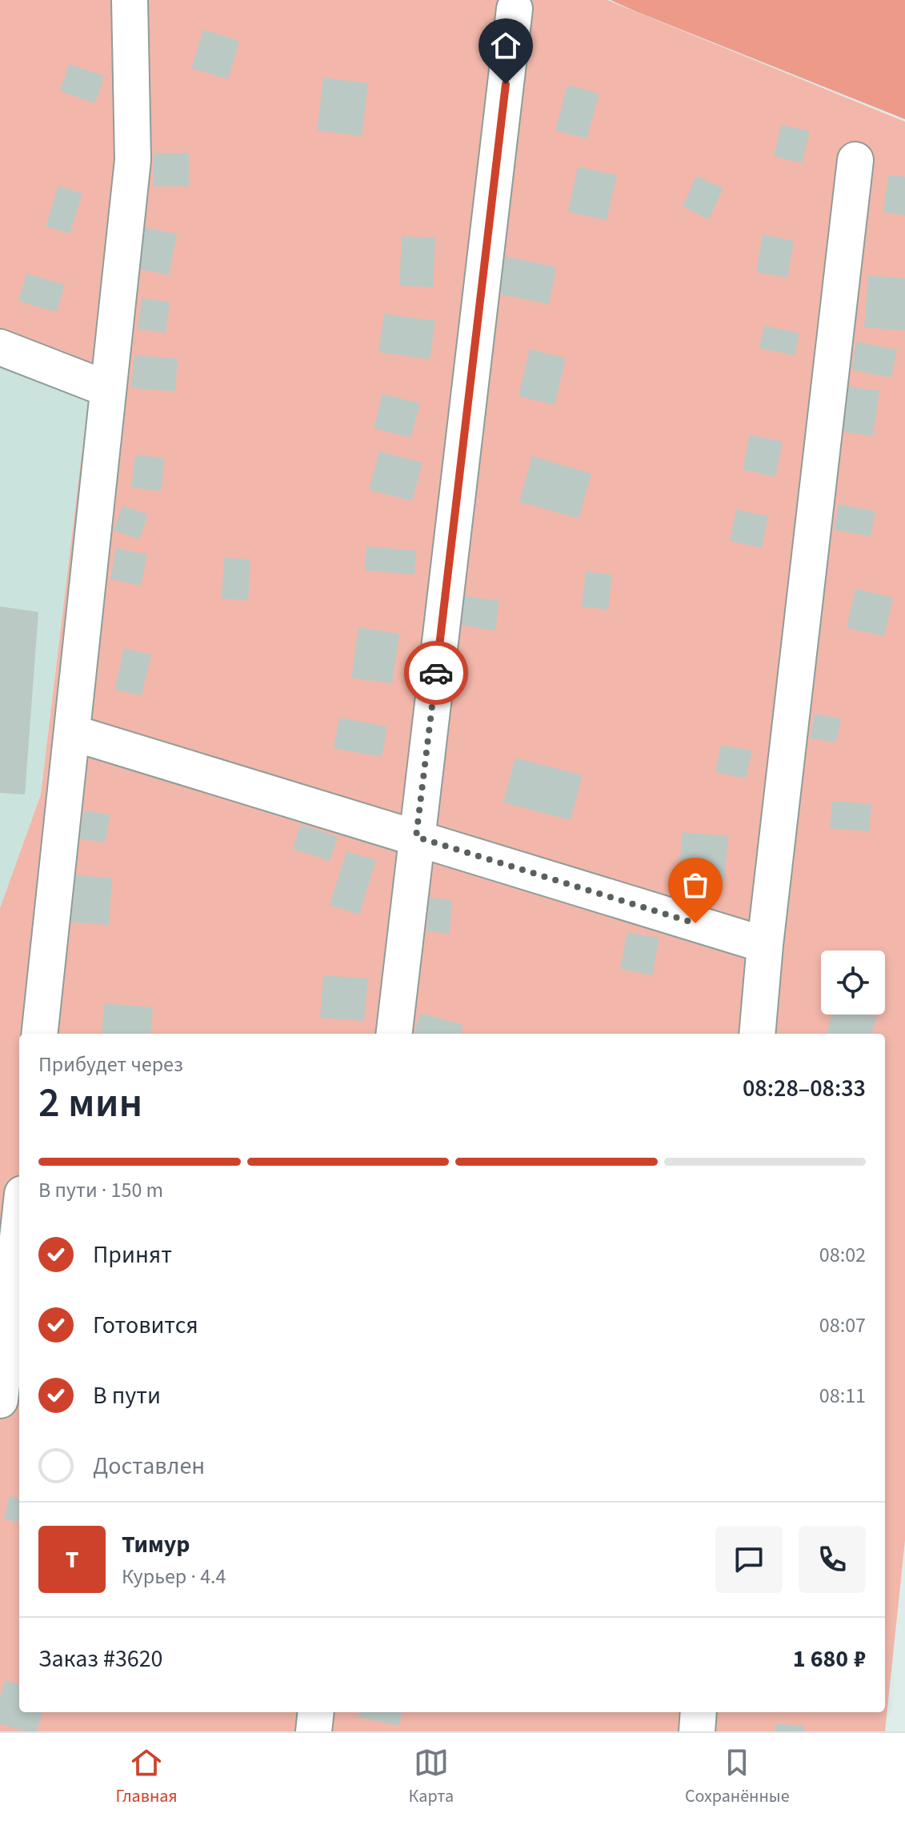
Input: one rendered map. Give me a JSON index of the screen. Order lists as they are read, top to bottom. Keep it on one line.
{"page":{"heading":["2 мин","Прибудет через","08:28–08:33"],"panel":["Тимур","Курьер · 4.4","Заказ #3620","1 680 ₽"],"bar":"В пути · 150 m","list":[["Принят","08:02"],["Готовится","08:07"],["В пути","08:11"],"Доставлен"],"round":"Т","tabs":["Главная","Карта","Сохранённые"]}}
